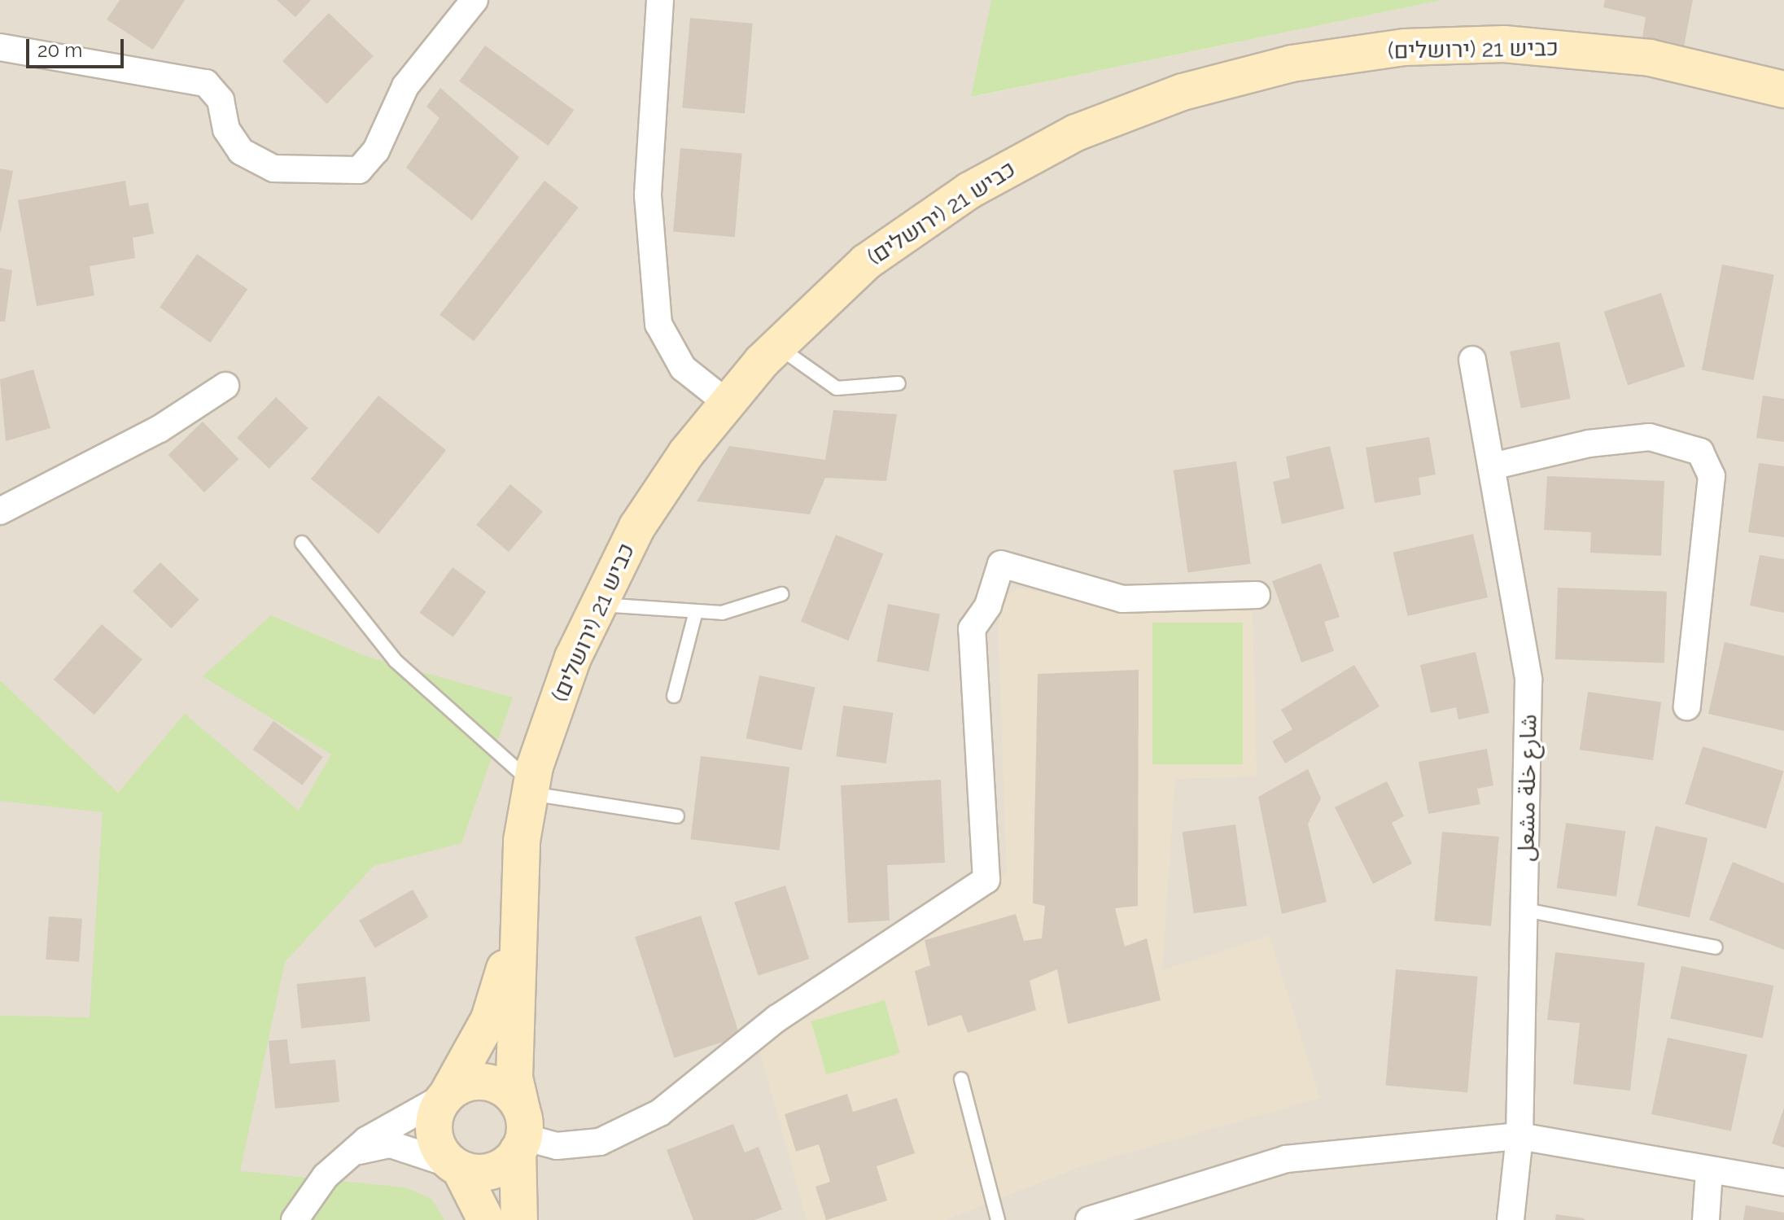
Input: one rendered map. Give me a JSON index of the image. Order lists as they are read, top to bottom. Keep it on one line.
{"streets":{"main road":["כביש 21 (ירושלים)"],"street":["شارع خلة مشعل"]},"scale_bar":"20 m"}
